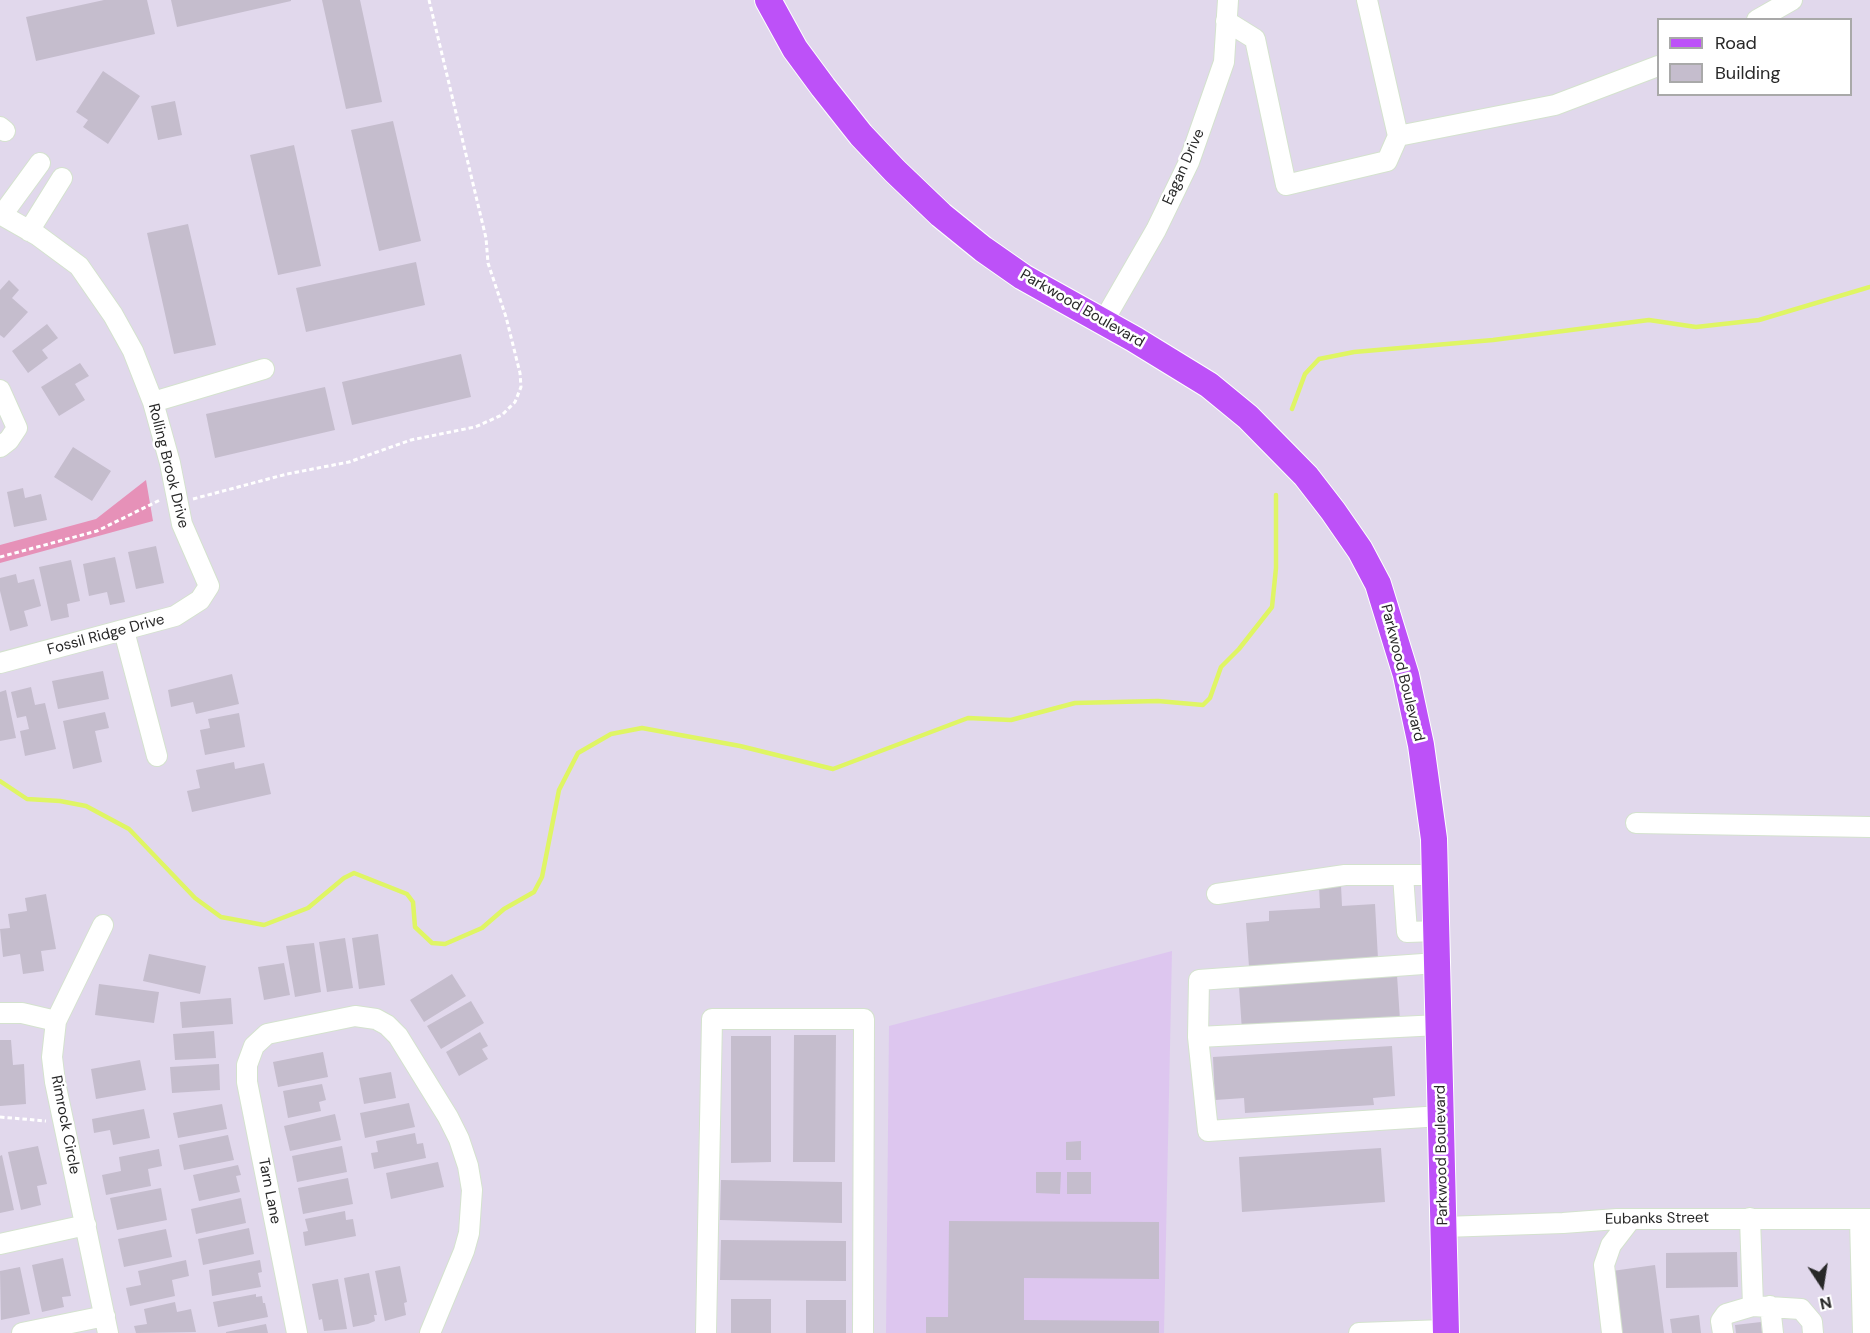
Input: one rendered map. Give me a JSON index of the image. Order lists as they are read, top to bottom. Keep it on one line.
{"streets":{"main road":["Parkwood Boulevard"],"street":["Eagan Drive","Rolling Brook Drive","Fossil Ridge Drive","Rimrock Circle","Tarn Lane","Eubanks Street"]},"crossings":[["Eagan Drive","Parkwood Boulevard"],["Parkwood Boulevard","Eubanks Street"],["Rolling Brook Drive","Fossil Ridge Drive"]],"legend":["Road","Building"],"north":"bottom"}
